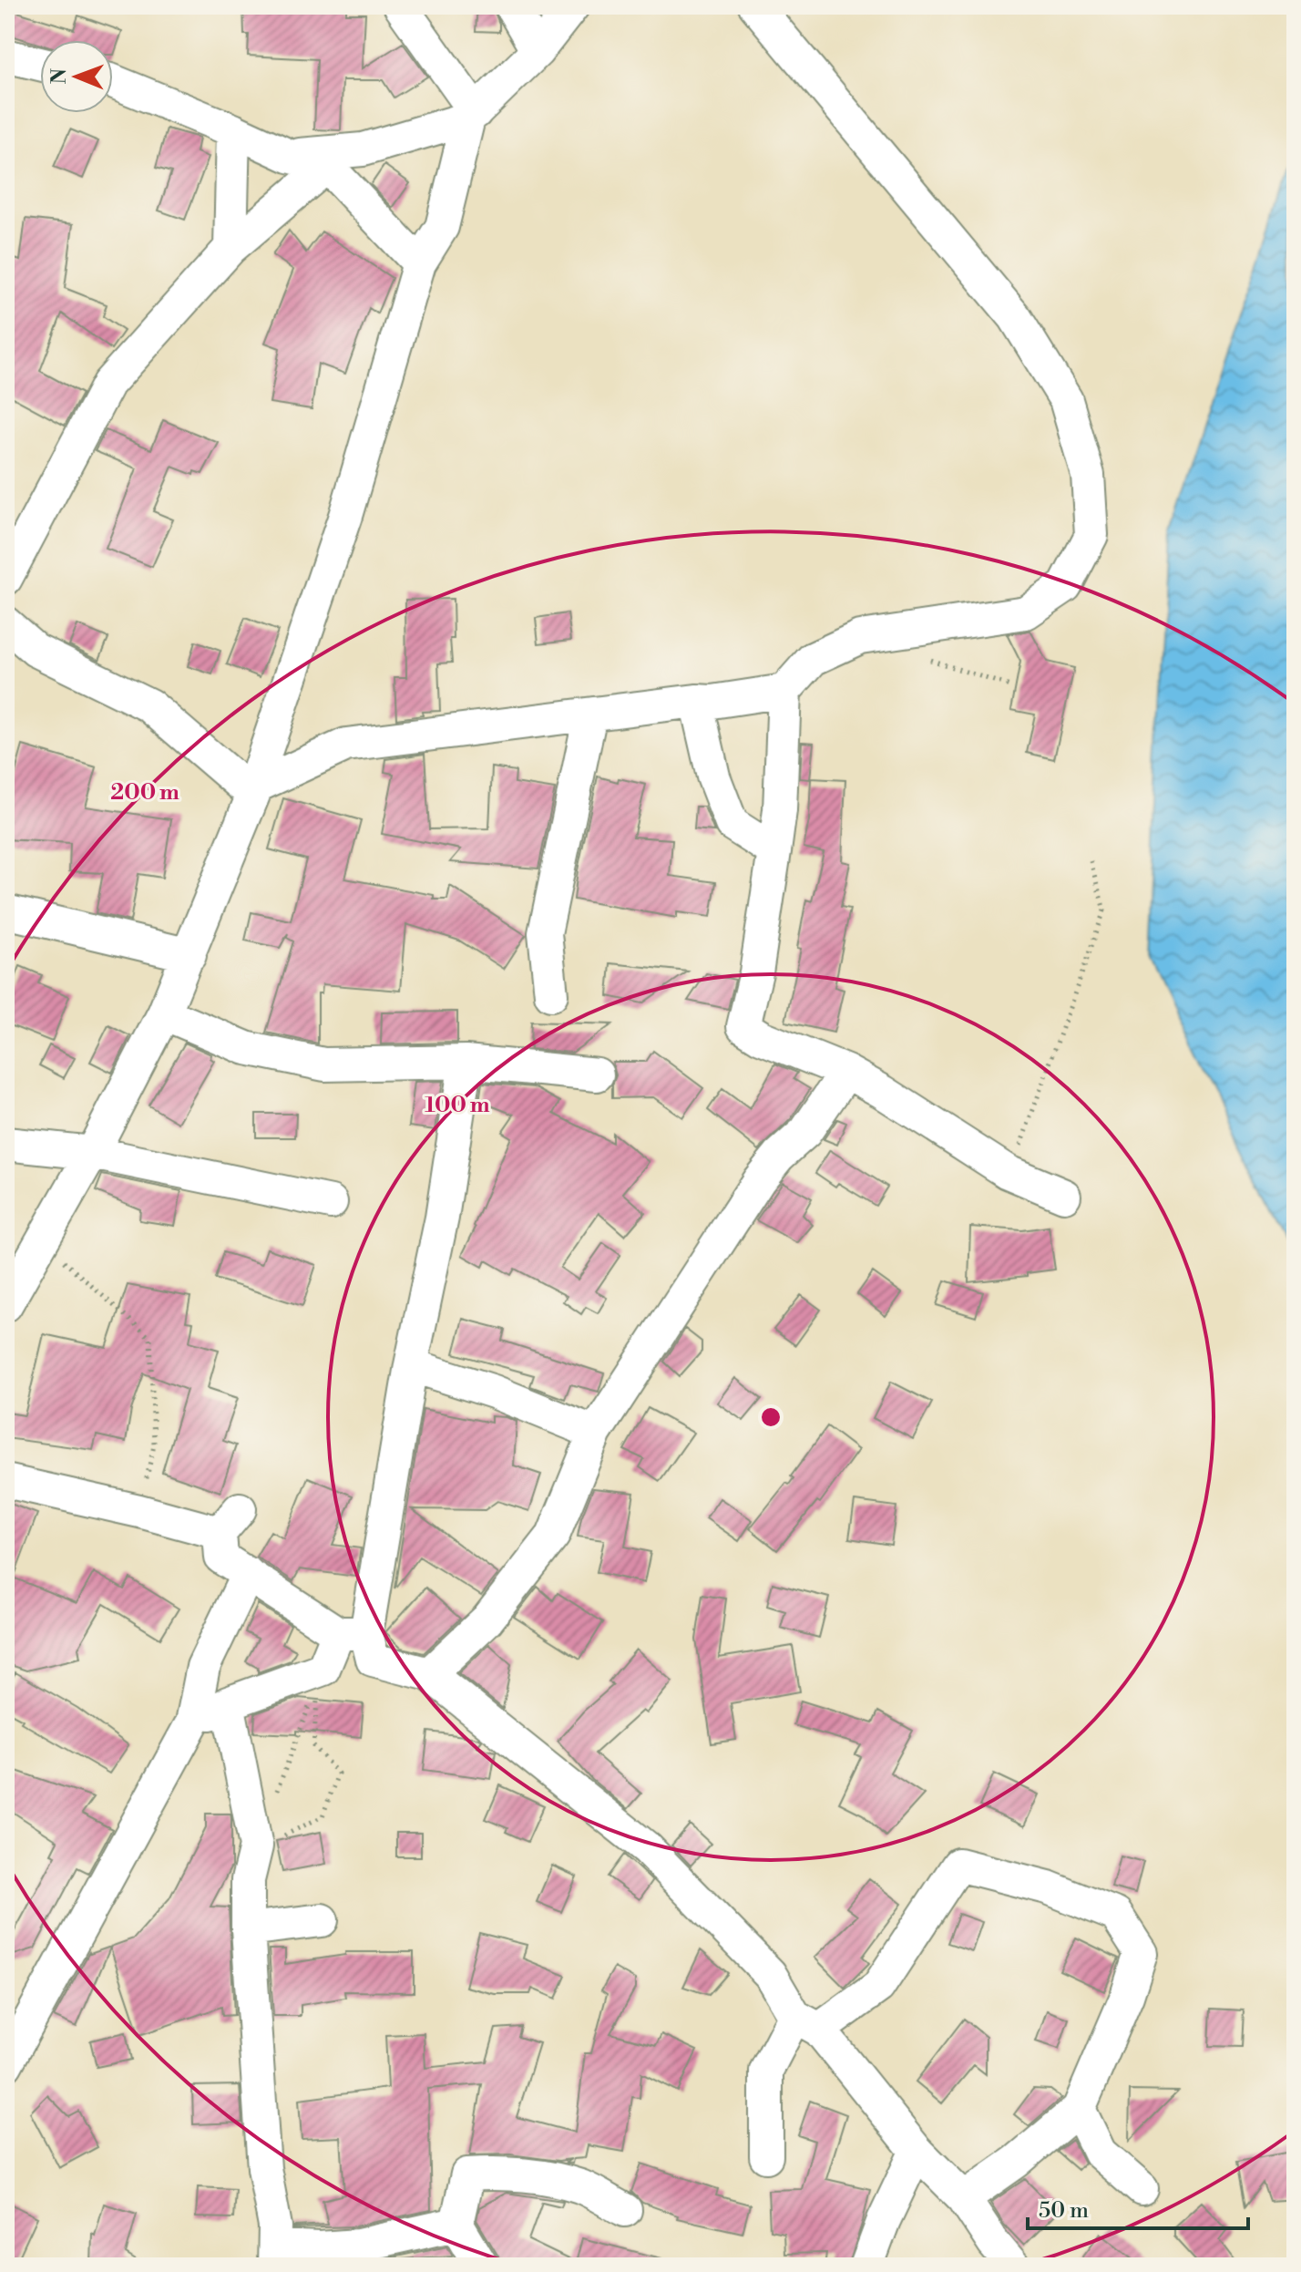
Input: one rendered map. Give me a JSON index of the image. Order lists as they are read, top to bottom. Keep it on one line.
{"scale_bar":"50 m","north":"left","rings":["200 m","100 m"]}
